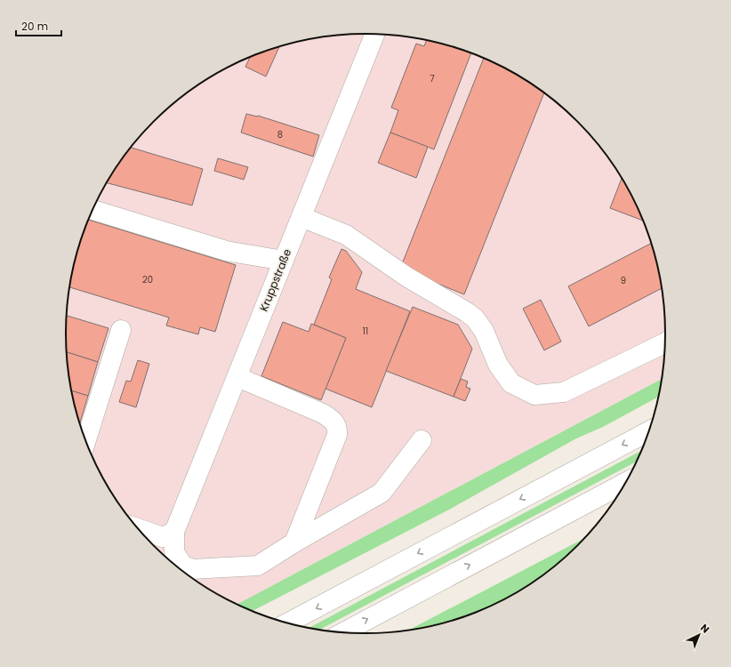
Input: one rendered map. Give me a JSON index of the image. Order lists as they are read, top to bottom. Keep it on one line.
{"streets":{"main road":["Kruppstraße"]},"house_numbers":["7","8","20","9","11"],"scale_bar":"20 m","north":"top right"}
